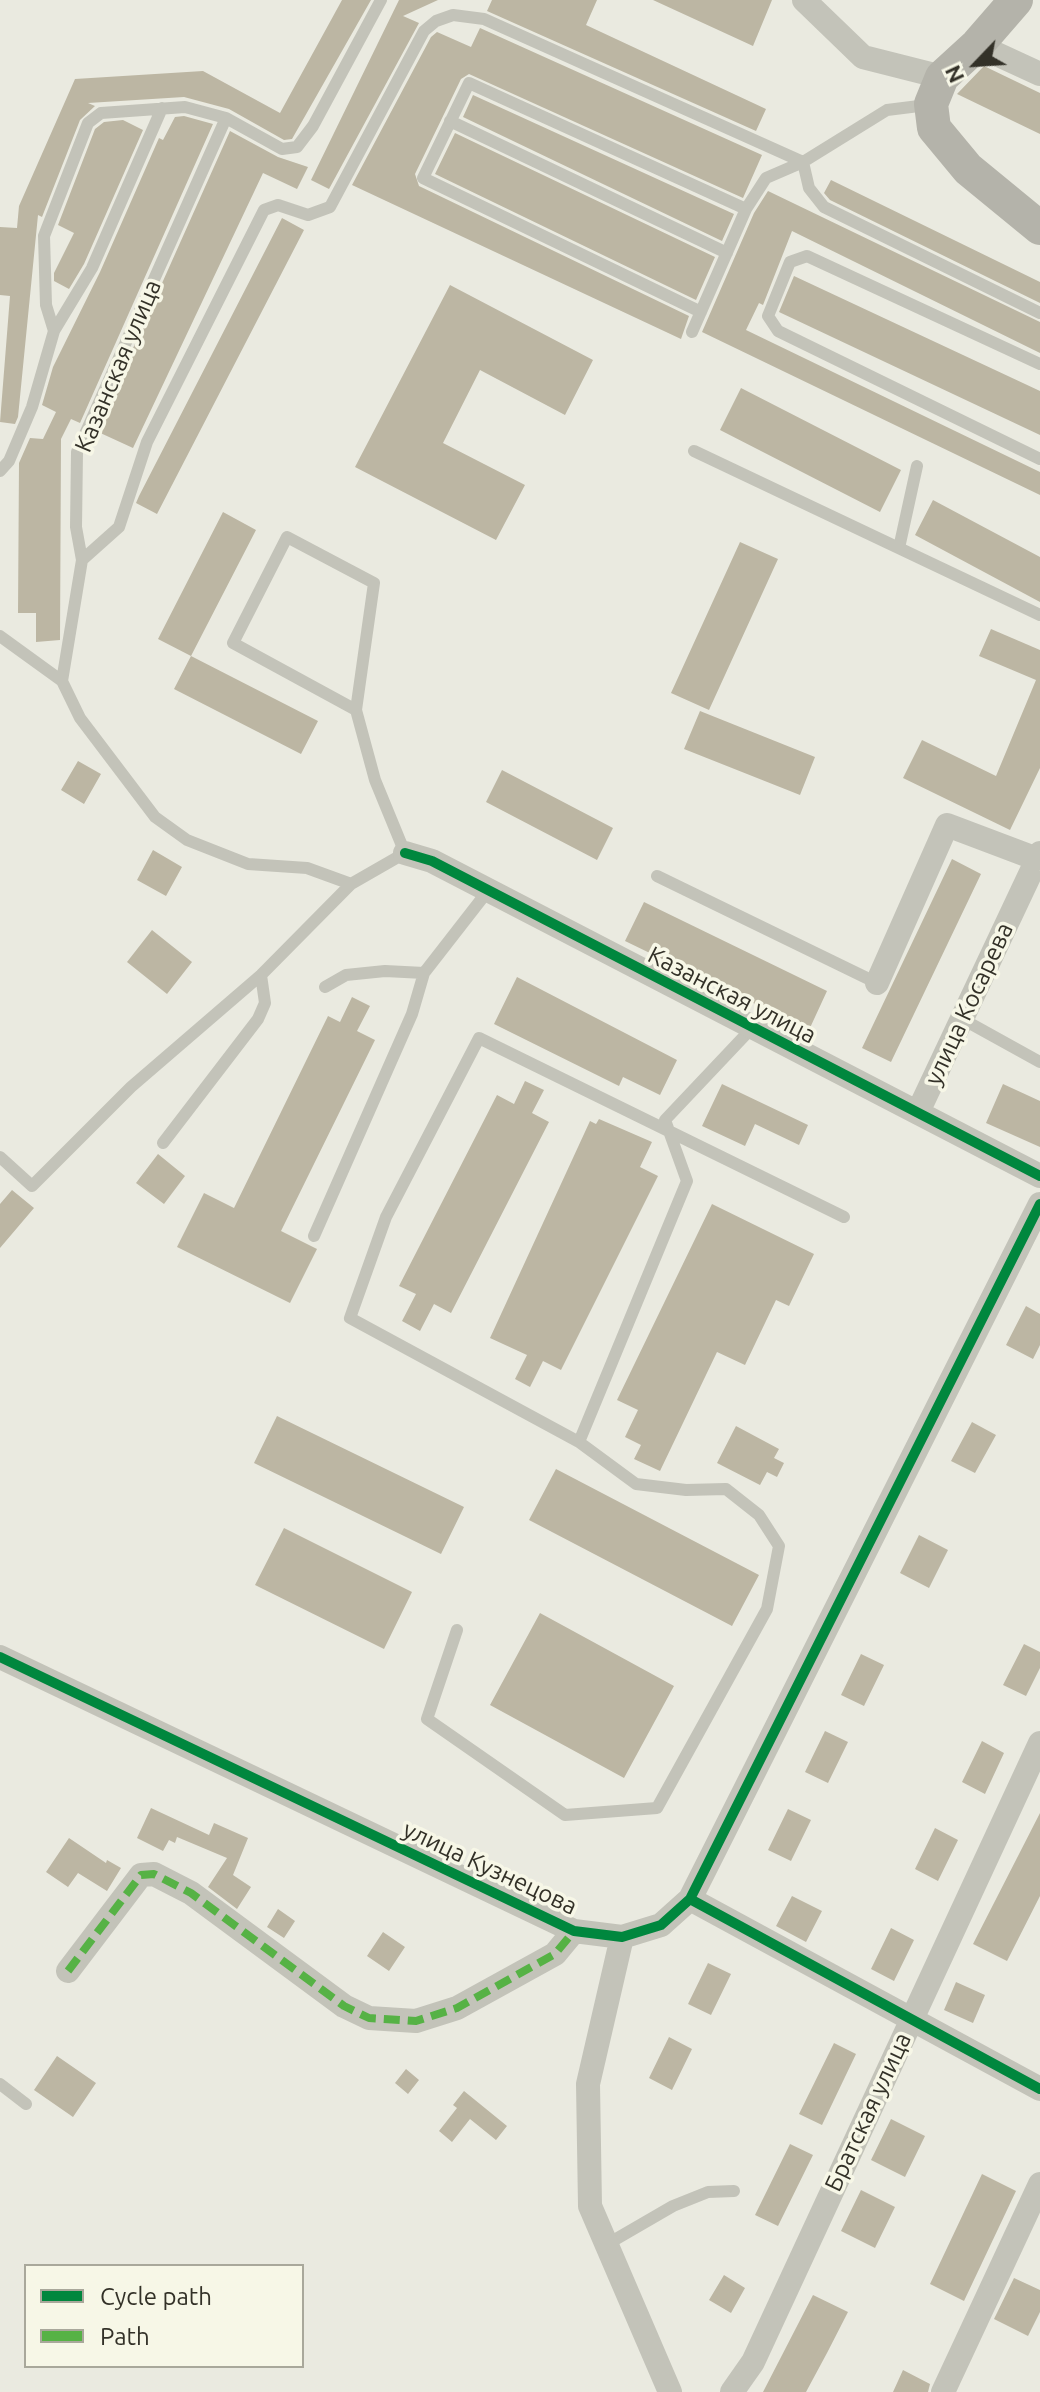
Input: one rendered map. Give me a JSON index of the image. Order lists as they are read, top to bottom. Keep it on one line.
{"streets":{"street":["Казанская улица","улица Косарева","улица Кузнецова","Братская улица"]},"crossings":[["Казанская улица","улица Косарева"]],"legend":["Cycle path","Path"],"north":"bottom left"}
